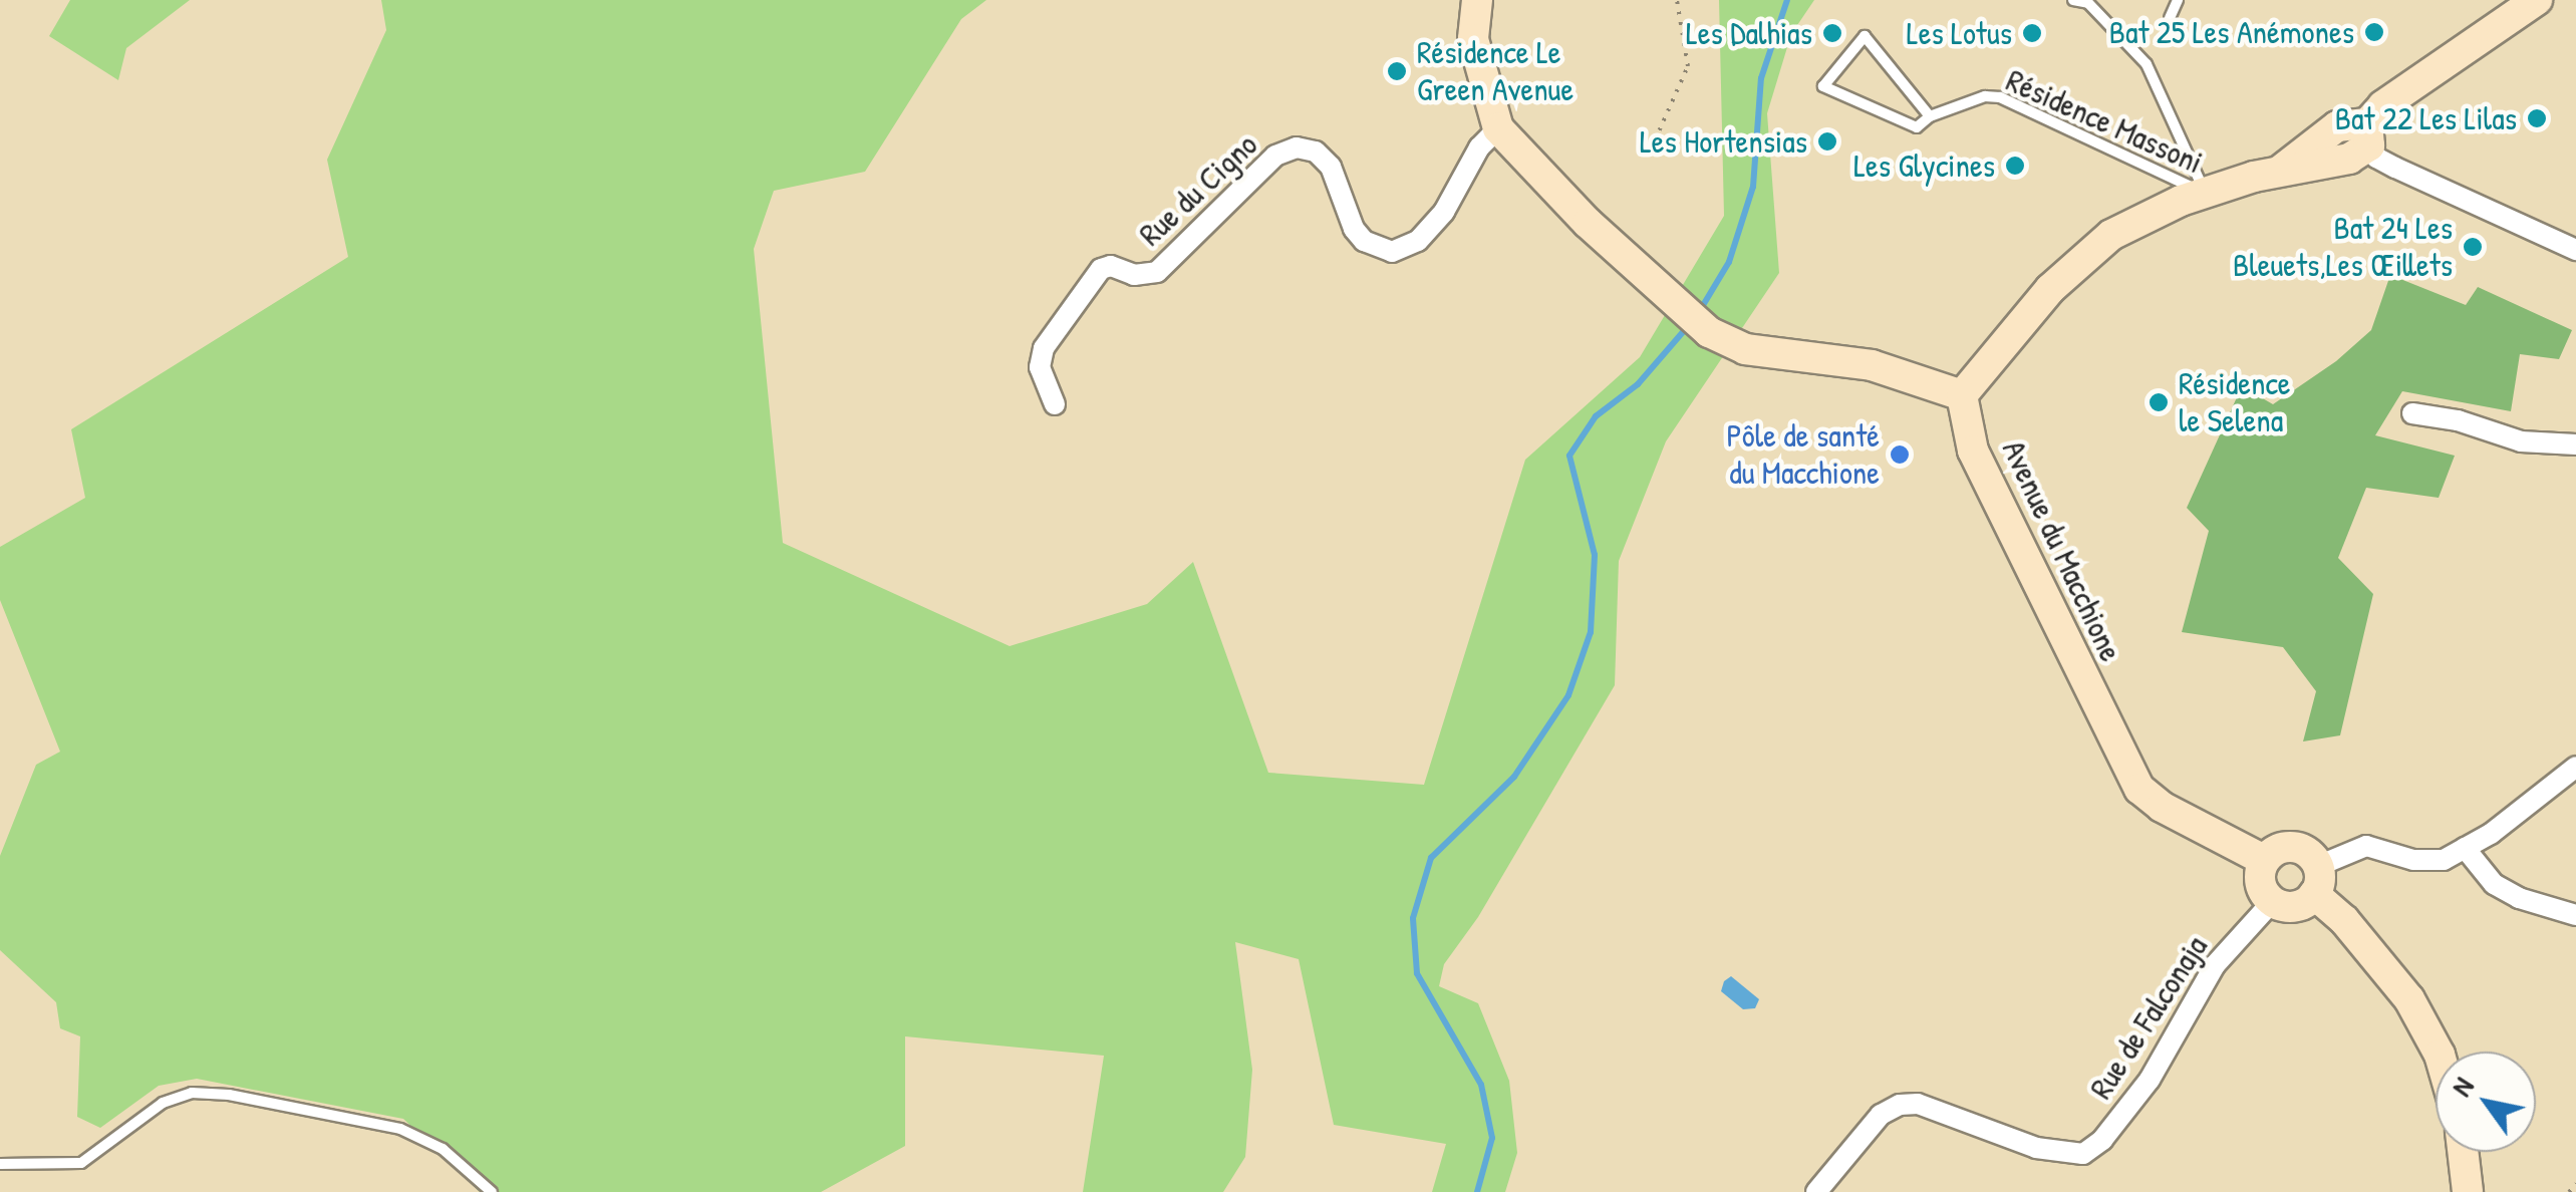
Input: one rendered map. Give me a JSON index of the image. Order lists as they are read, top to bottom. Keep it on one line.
{"streets":{"main road":["Avenue du Macchione"],"street":["Rue du Cigno","Rue de Falconaja"],"lane":["Résidence Massoni"]},"crossings":[["Avenue du Macchione","Rue de Falconaja"]],"places":["Bat 25 Les Anémones","Les Dalhias","Les Lotus","Résidence Le Green Avenue","Bat 22 Les Lilas","Les Hortensias","Les Glycines","Bat 24 Les Bleuets,Les Œillets","Résidence le Selena","Pôle de santé du Macchione"],"north":"top left"}
